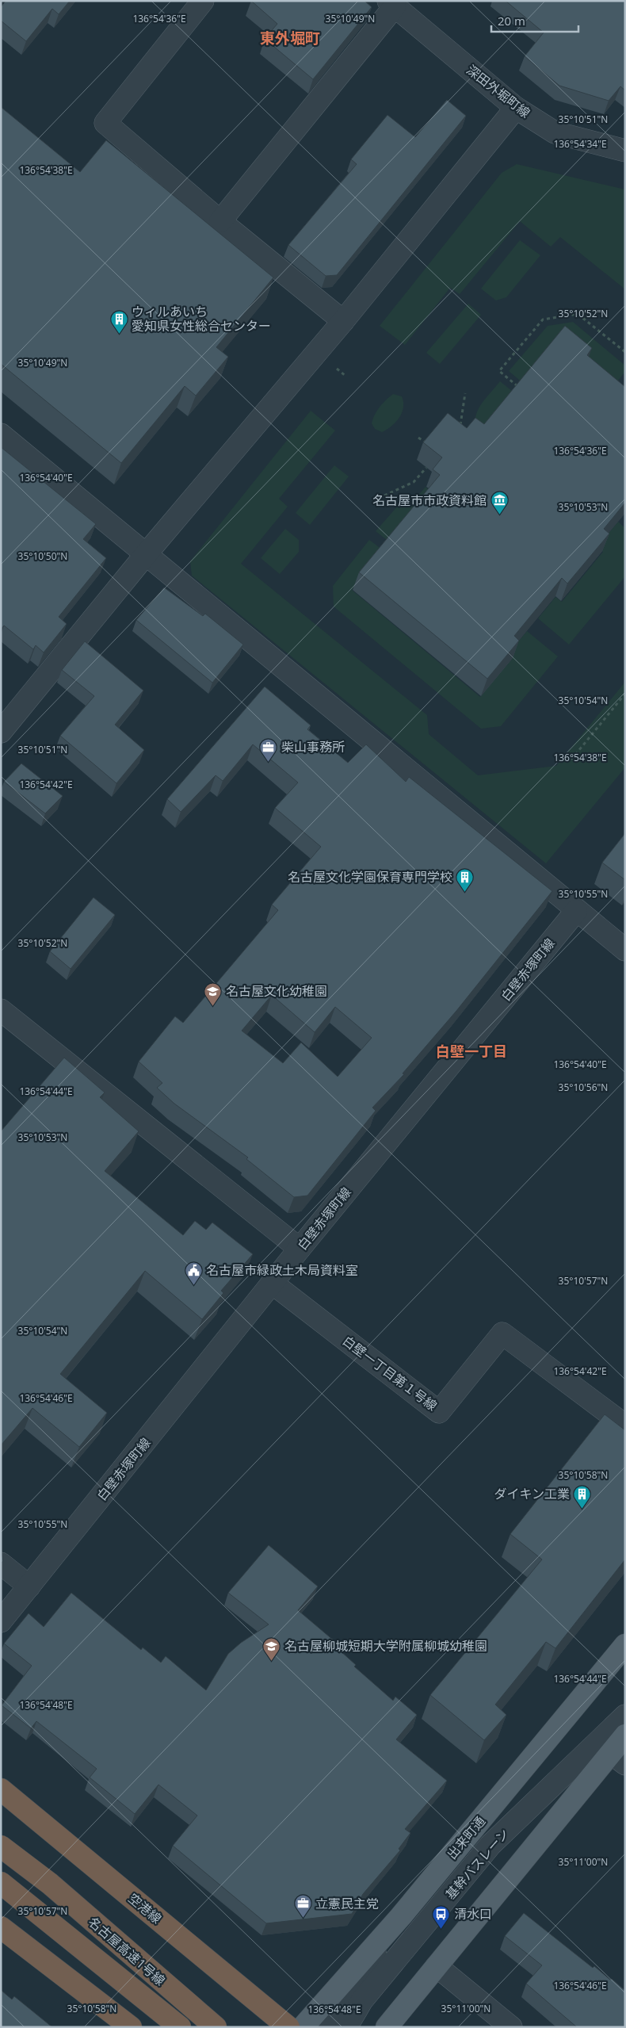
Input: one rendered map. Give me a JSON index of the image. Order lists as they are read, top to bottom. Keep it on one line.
{"streets":{"highway":["空港線","名古屋高速1号線"],"main road":["出来町通"],"street":["深田外堀町線","白壁赤塚町線","白壁一丁目第１号線","基幹バスレーン"]},"crossings":[["白壁赤塚町線","白壁一丁目第１号線"]],"districts":["東外堀町","白壁一丁目"],"places":{"building":["ウィルあいち 愛知県女性総合センター","名古屋文化学園保育専門学校","ダイキン工業"],"museum":["名古屋市市政資料館"],"office":["柴山事務所","立憲民主党"],"school or university":["名古屋文化幼稚園","名古屋柳城短期大学附属柳城幼稚園"],"public building":["名古屋市緑政土木局資料室"],"bus stop":["清水口"]},"scale_bar":"20 m","coordinates":["136°54'36\"E","35°10'49\"N","35°10'51\"N","136°54'34\"E","136°54'38\"E","35°10'52\"N","136°54'40\"E","35°10'53\"N","35°10'50\"N","35°10'54\"N","136°54'42\"E","35°10'55\"N","35°10'56\"N","136°54'44\"E","35°10'57\"N","136°54'46\"E","35°10'58\"N","136°54'48\"E","35°11'00\"N"]}
